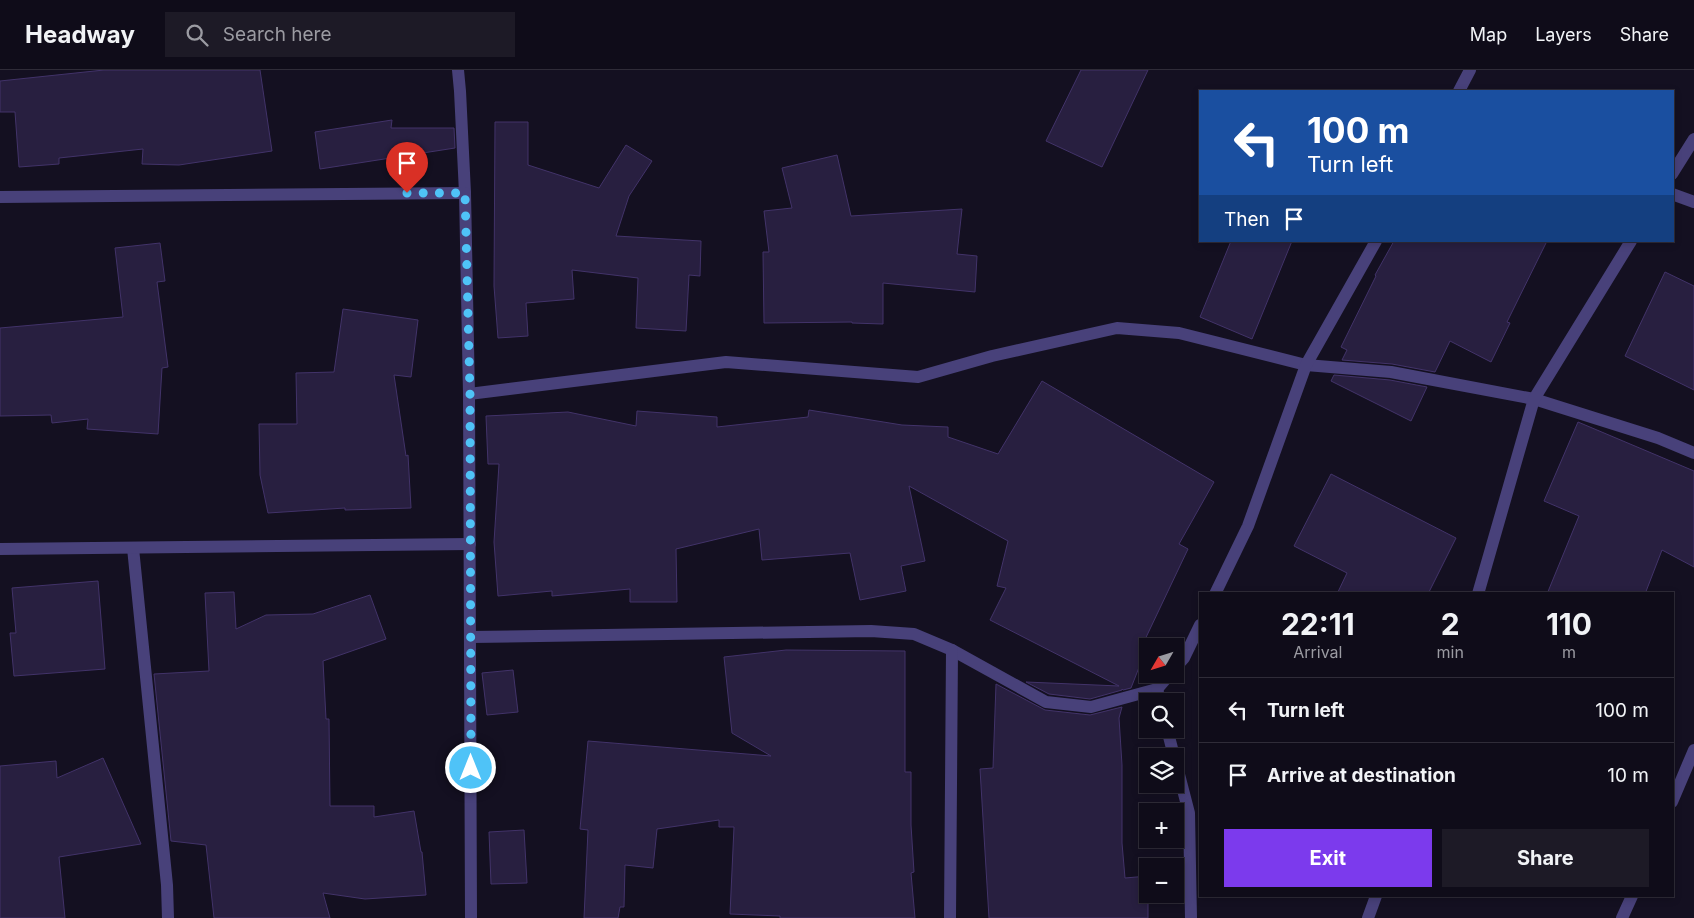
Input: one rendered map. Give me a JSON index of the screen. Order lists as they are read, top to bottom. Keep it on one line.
{"north":"bottom left","page":{"header":"Headway","search":"Search here","nav":["Map","Layers","Share"],"turn":["100 m","Turn left"],"then":"Then","eta":["22:11","Arrival","2","min","110","m"],"map_buttons":["+","−"],"list":[{"name":"Turn left","value":"100 m"},{"name":"Arrive at destination","value":"10 m"}],"buttons":["Exit","Share"]}}
